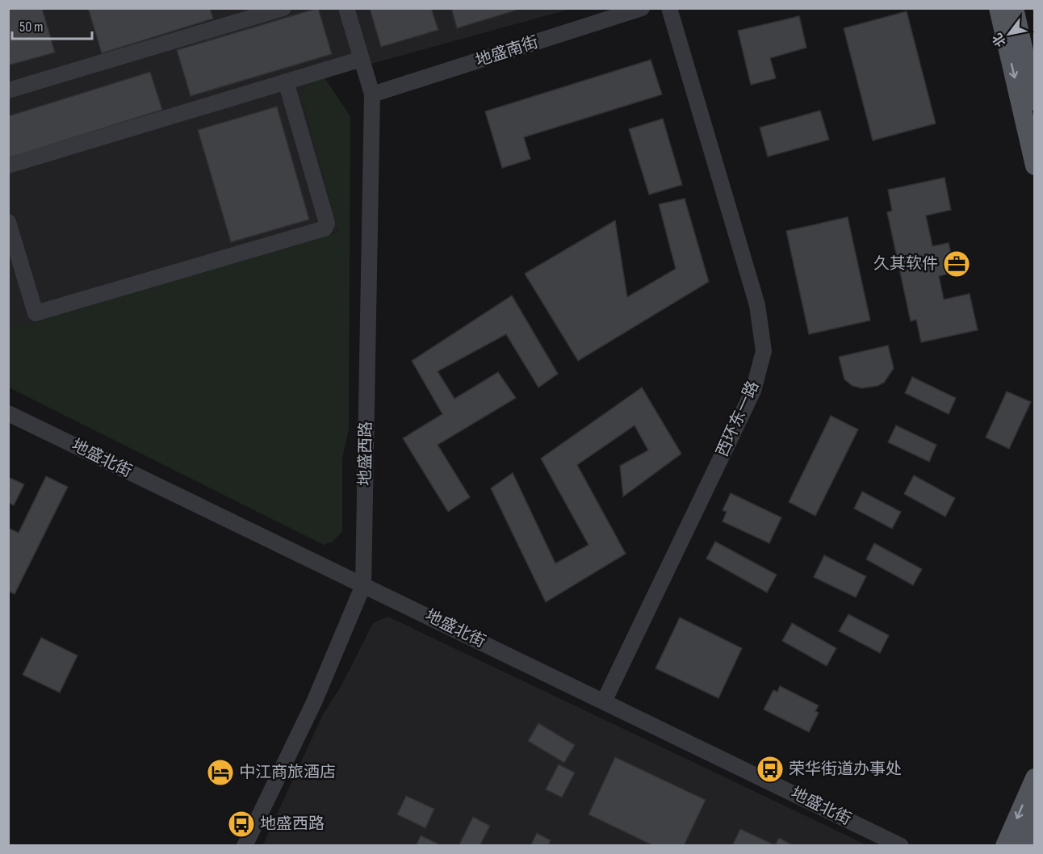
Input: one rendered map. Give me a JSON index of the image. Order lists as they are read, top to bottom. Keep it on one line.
{"streets":{"street":["地盛南街","西环东一路","地盛西路","地盛北街"]},"crossings":[["地盛南街","地盛西路"],["西环东一路","地盛北街"],["地盛西路","地盛北街"]],"places":{"office":["久其软件"],"bus stop":["荣华街道办事处","地盛西路"],"hotel":["中江商旅酒店"]},"scale_bar":"50 m","north":"bottom left"}
